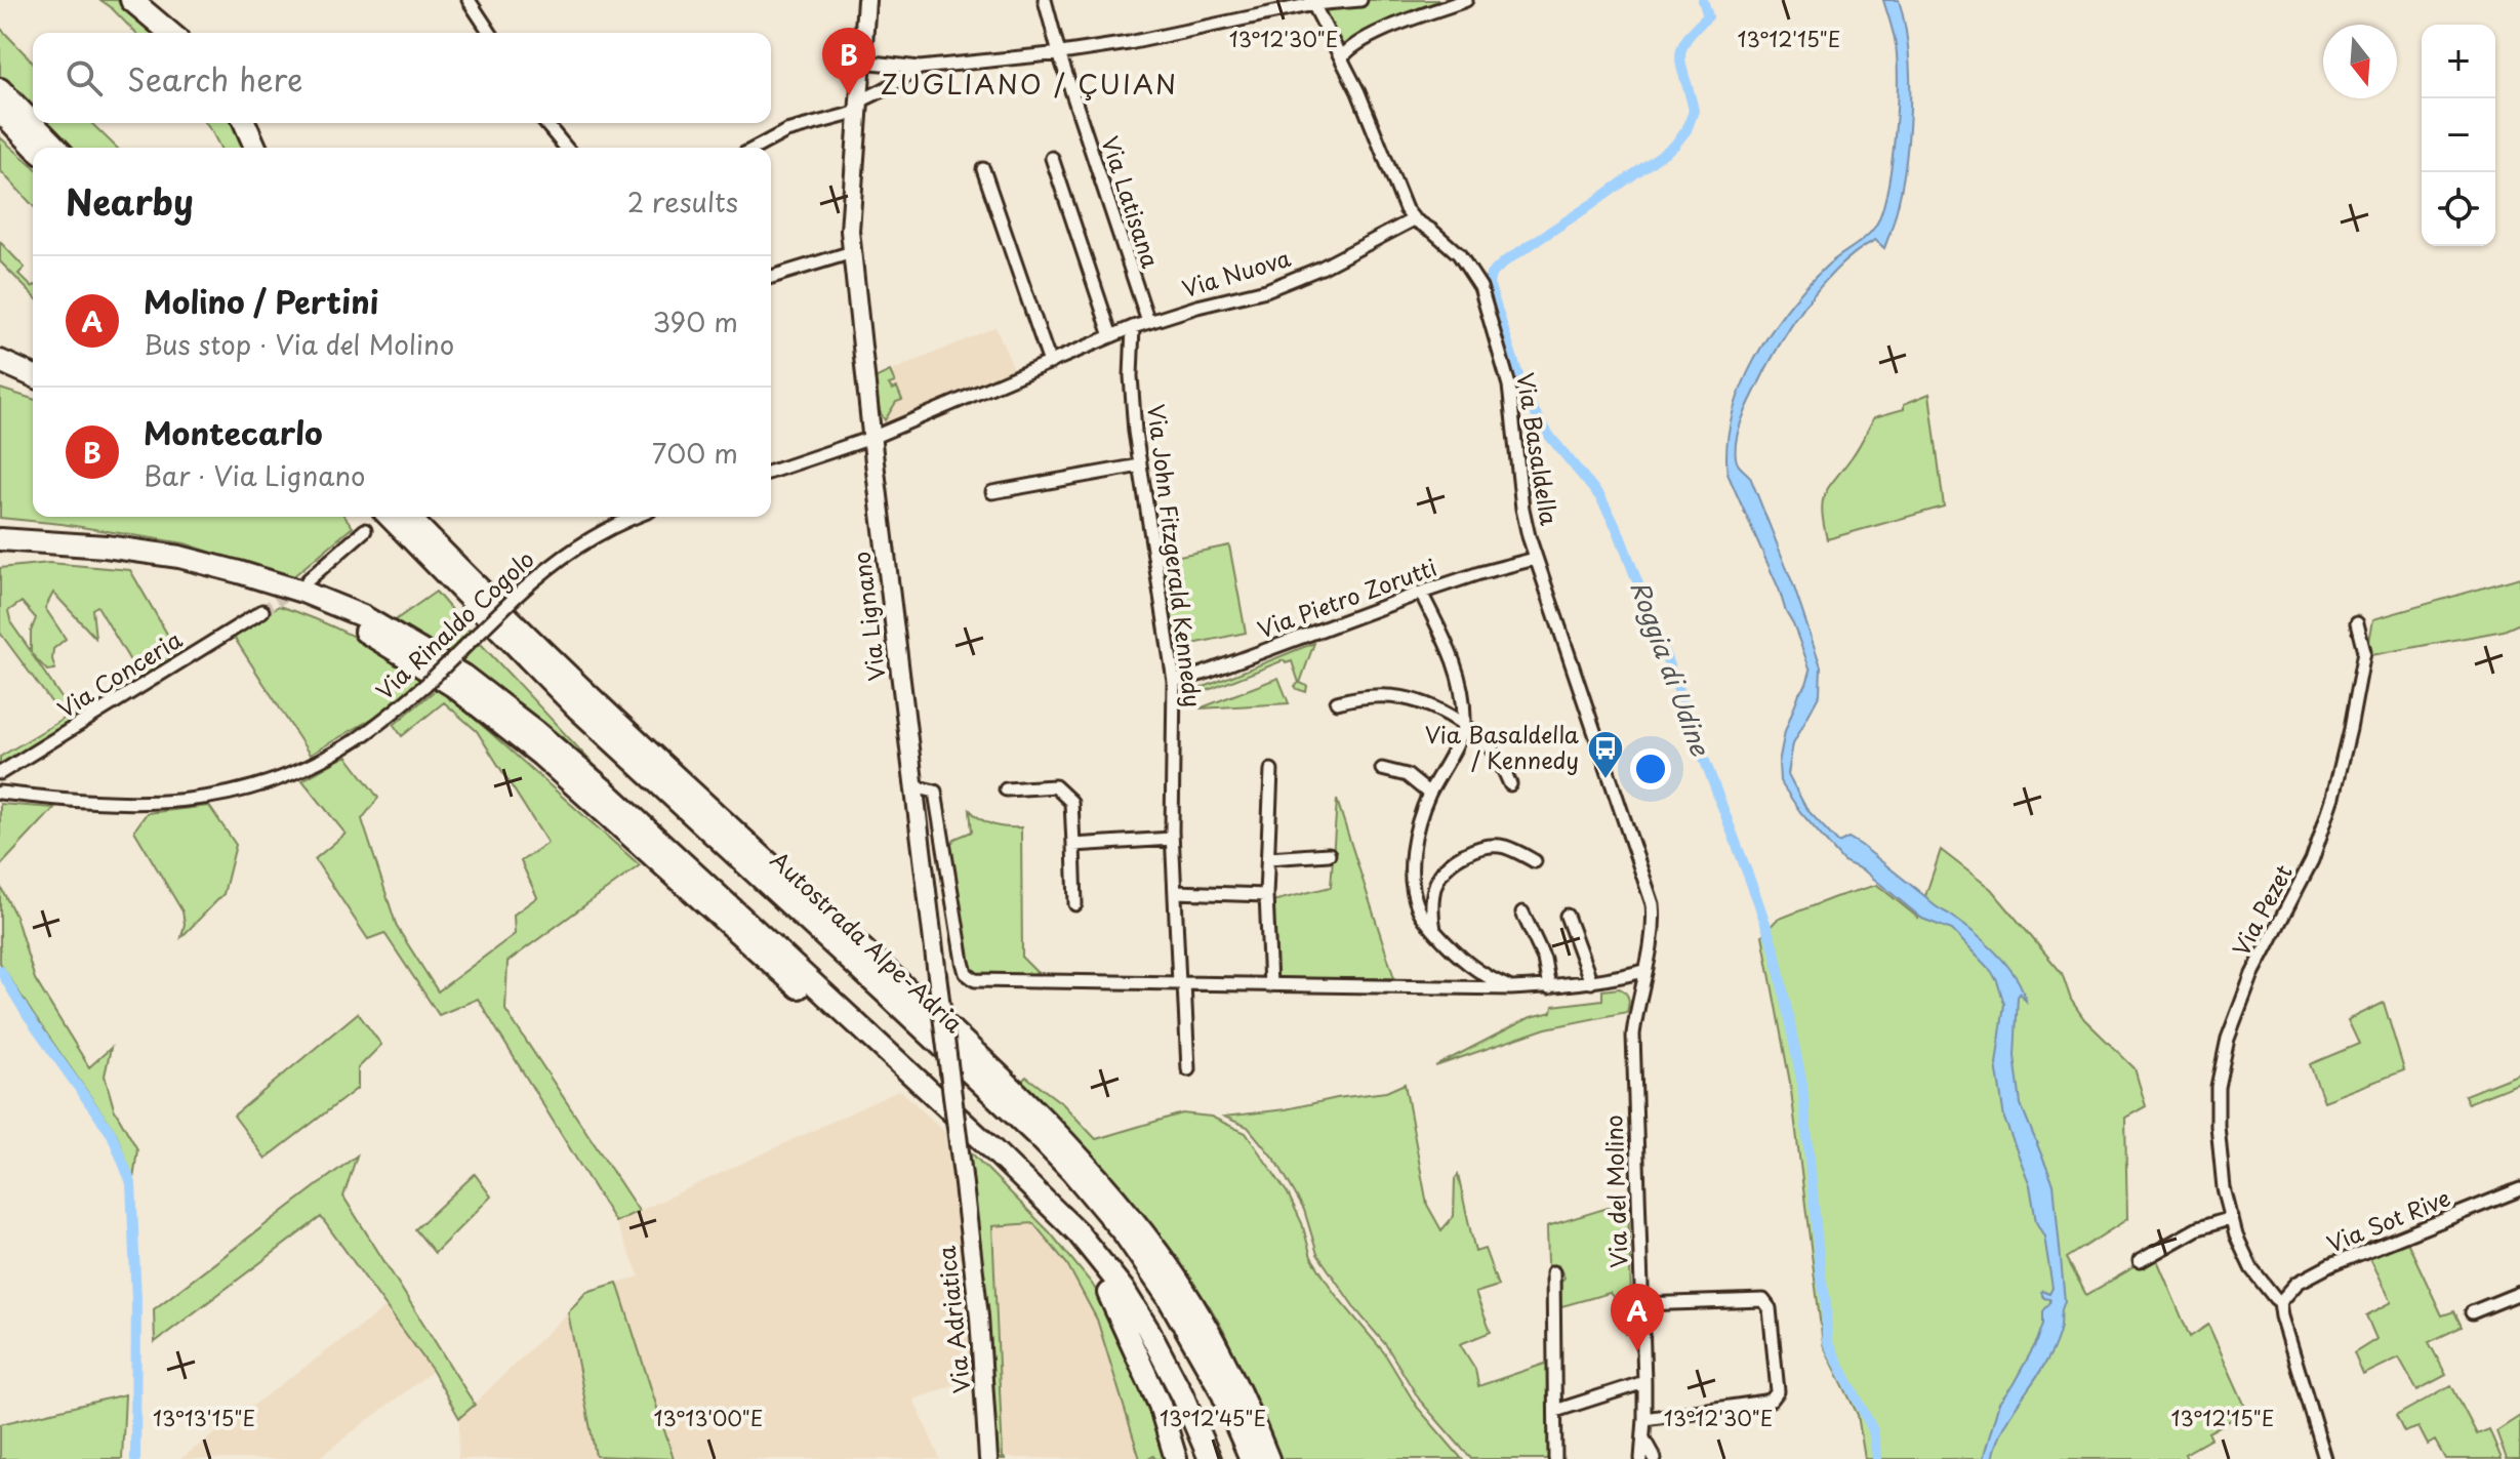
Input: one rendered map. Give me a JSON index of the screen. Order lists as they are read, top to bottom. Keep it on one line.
{"streets":{"highway":["Autostrada Alpe-Adria"],"main road":["Via Lignano","Via Adriatica"],"street":["Via Latisana","Via Nuova","Via Basaldella","Via John Fitzgerald Kennedy","Via Pietro Zorutti","Via Rinaldo Cogolo","Via Conceria","Via Pezet","Via del Molino","Via Sot Rive"]},"crossings":[["Via Latisana","Via Nuova"],["Via Nuova","Via Basaldella"],["Via Nuova","Via John Fitzgerald Kennedy"],["Via Nuova","Via Lignano"],["Via Basaldella","Via Pietro Zorutti"],["Via Basaldella","Via del Molino"],["Via John Fitzgerald Kennedy","Via Pietro Zorutti"],["Via Lignano","Via Adriatica"],["Via Pezet","Via Sot Rive"]],"districts":["ZUGLIANO / ÇUIAN"],"water":["Roggia di Udine"],"places":{"bus stop":["Via Basaldella / Kennedy"]},"north":"bottom","page":{"map_buttons":["+","−"],"pins":["B","A"],"search":"Search here","heading":["Nearby","2 results"],"list":[{"mark":"A","name":"Molino / Pertini","note":"Bus stop · Via del Molino","value":"390 m"},{"mark":"B","name":"Montecarlo","note":"Bar · Via Lignano","value":"700 m"}]},"coordinates":["13°12'30\"E","13°12'15\"E","13°13'15\"E","13°13'00\"E","13°12'45\"E"]}
